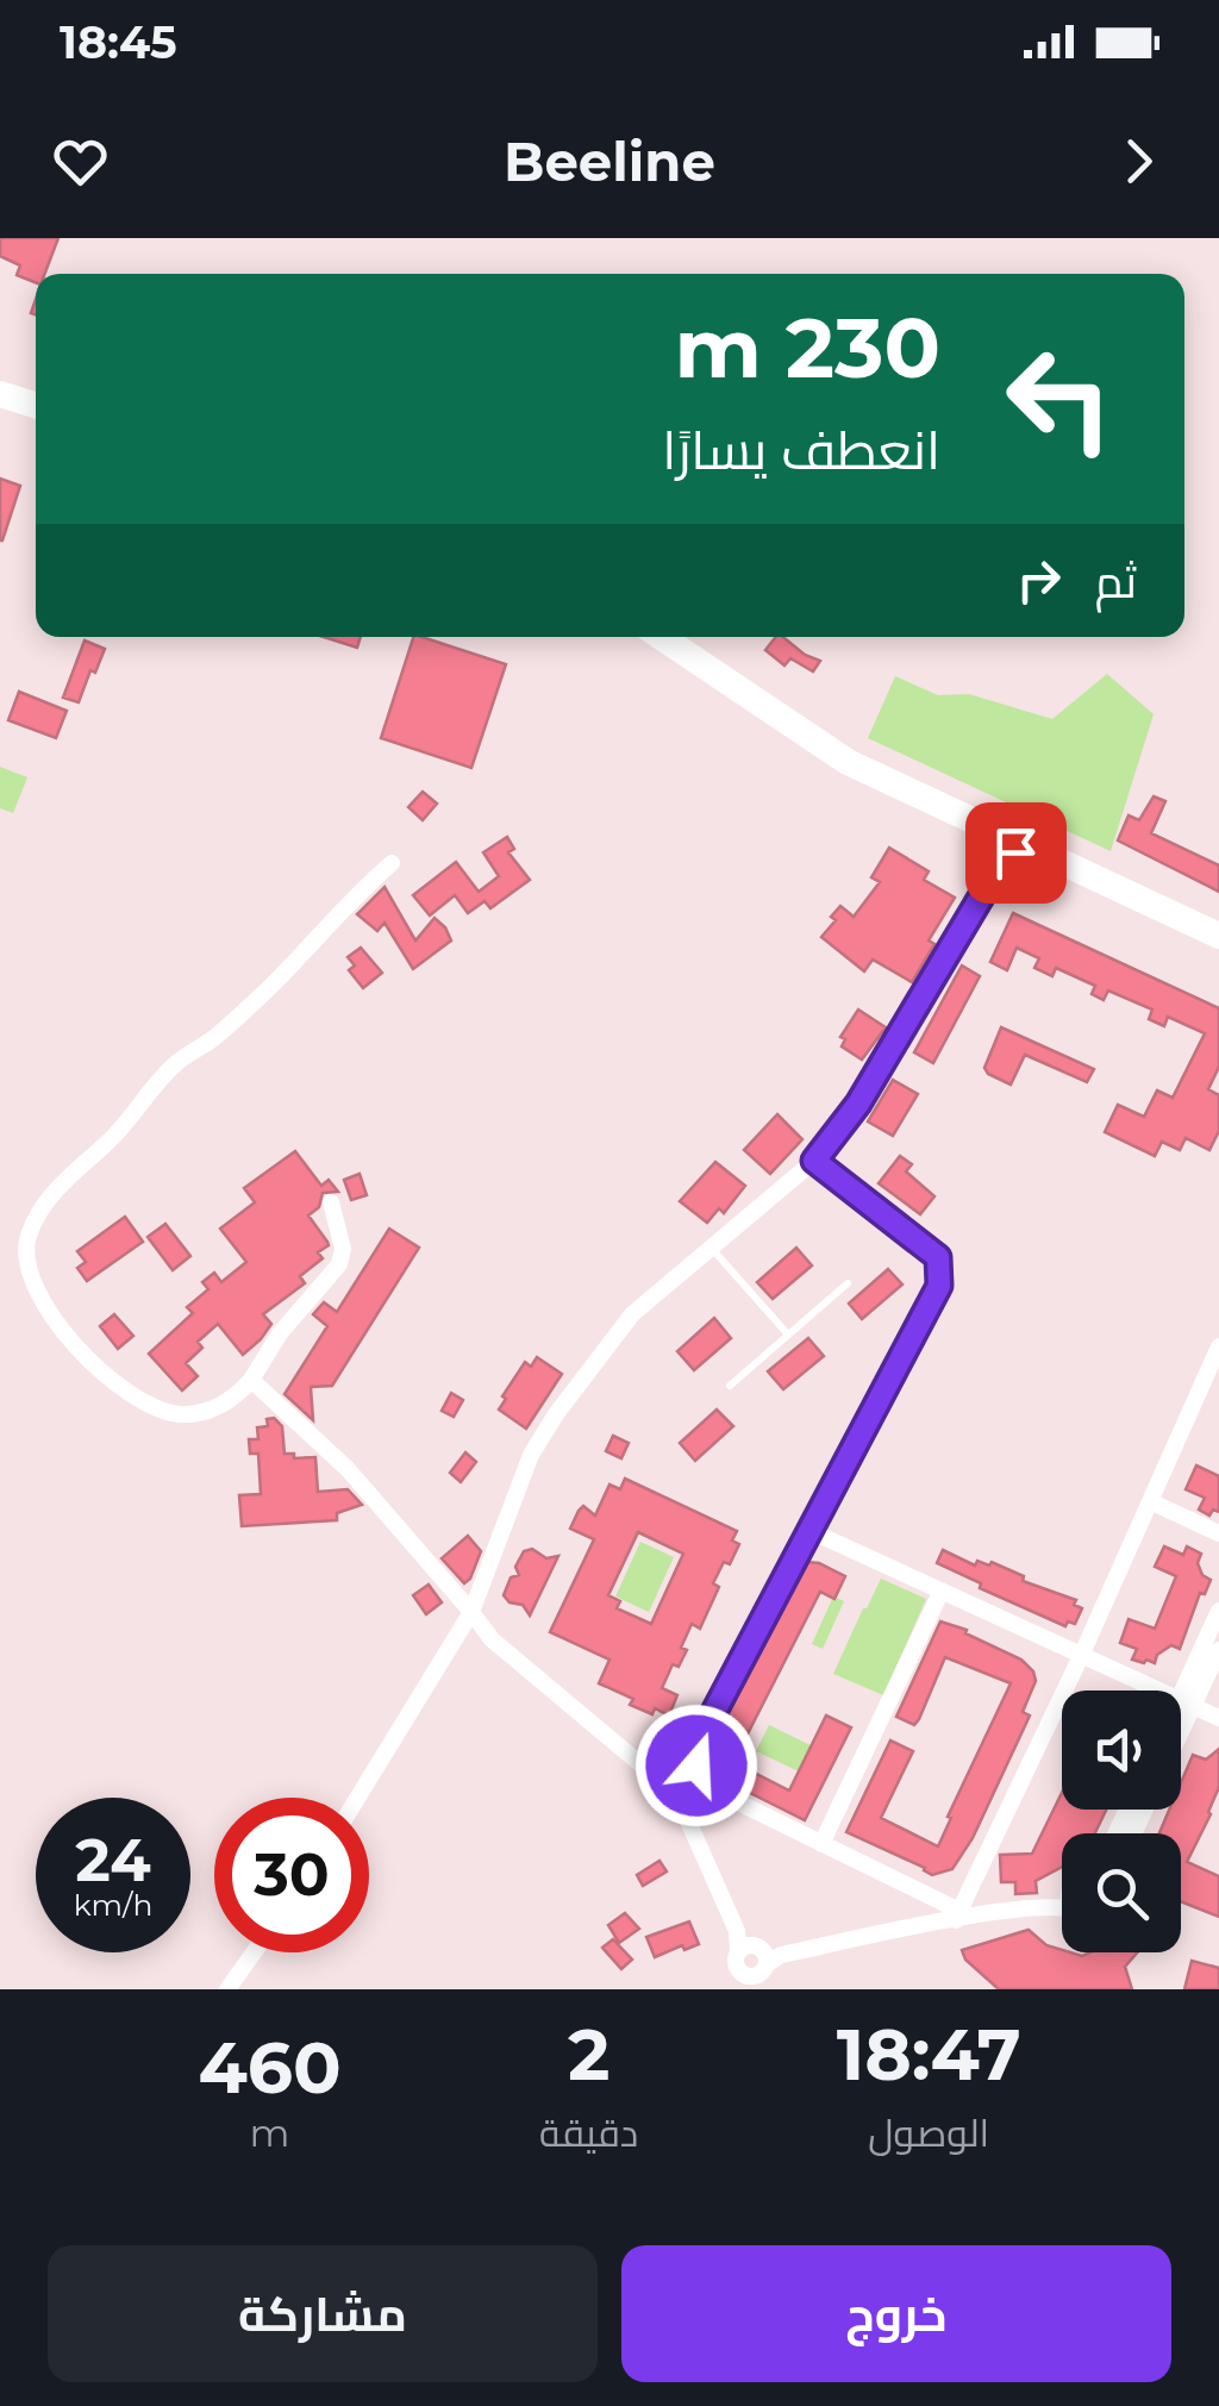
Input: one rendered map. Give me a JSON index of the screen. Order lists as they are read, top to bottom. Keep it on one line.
{"page":{"status":"18:45","header":"Beeline","turn":["230 m","انعطف يسارًا"],"then":"ثم","speed":"24 km/h","limit":"30","eta":["18:47","الوصول","2","دقيقة","460","m"],"buttons":["خروج","مشاركة"]}}
